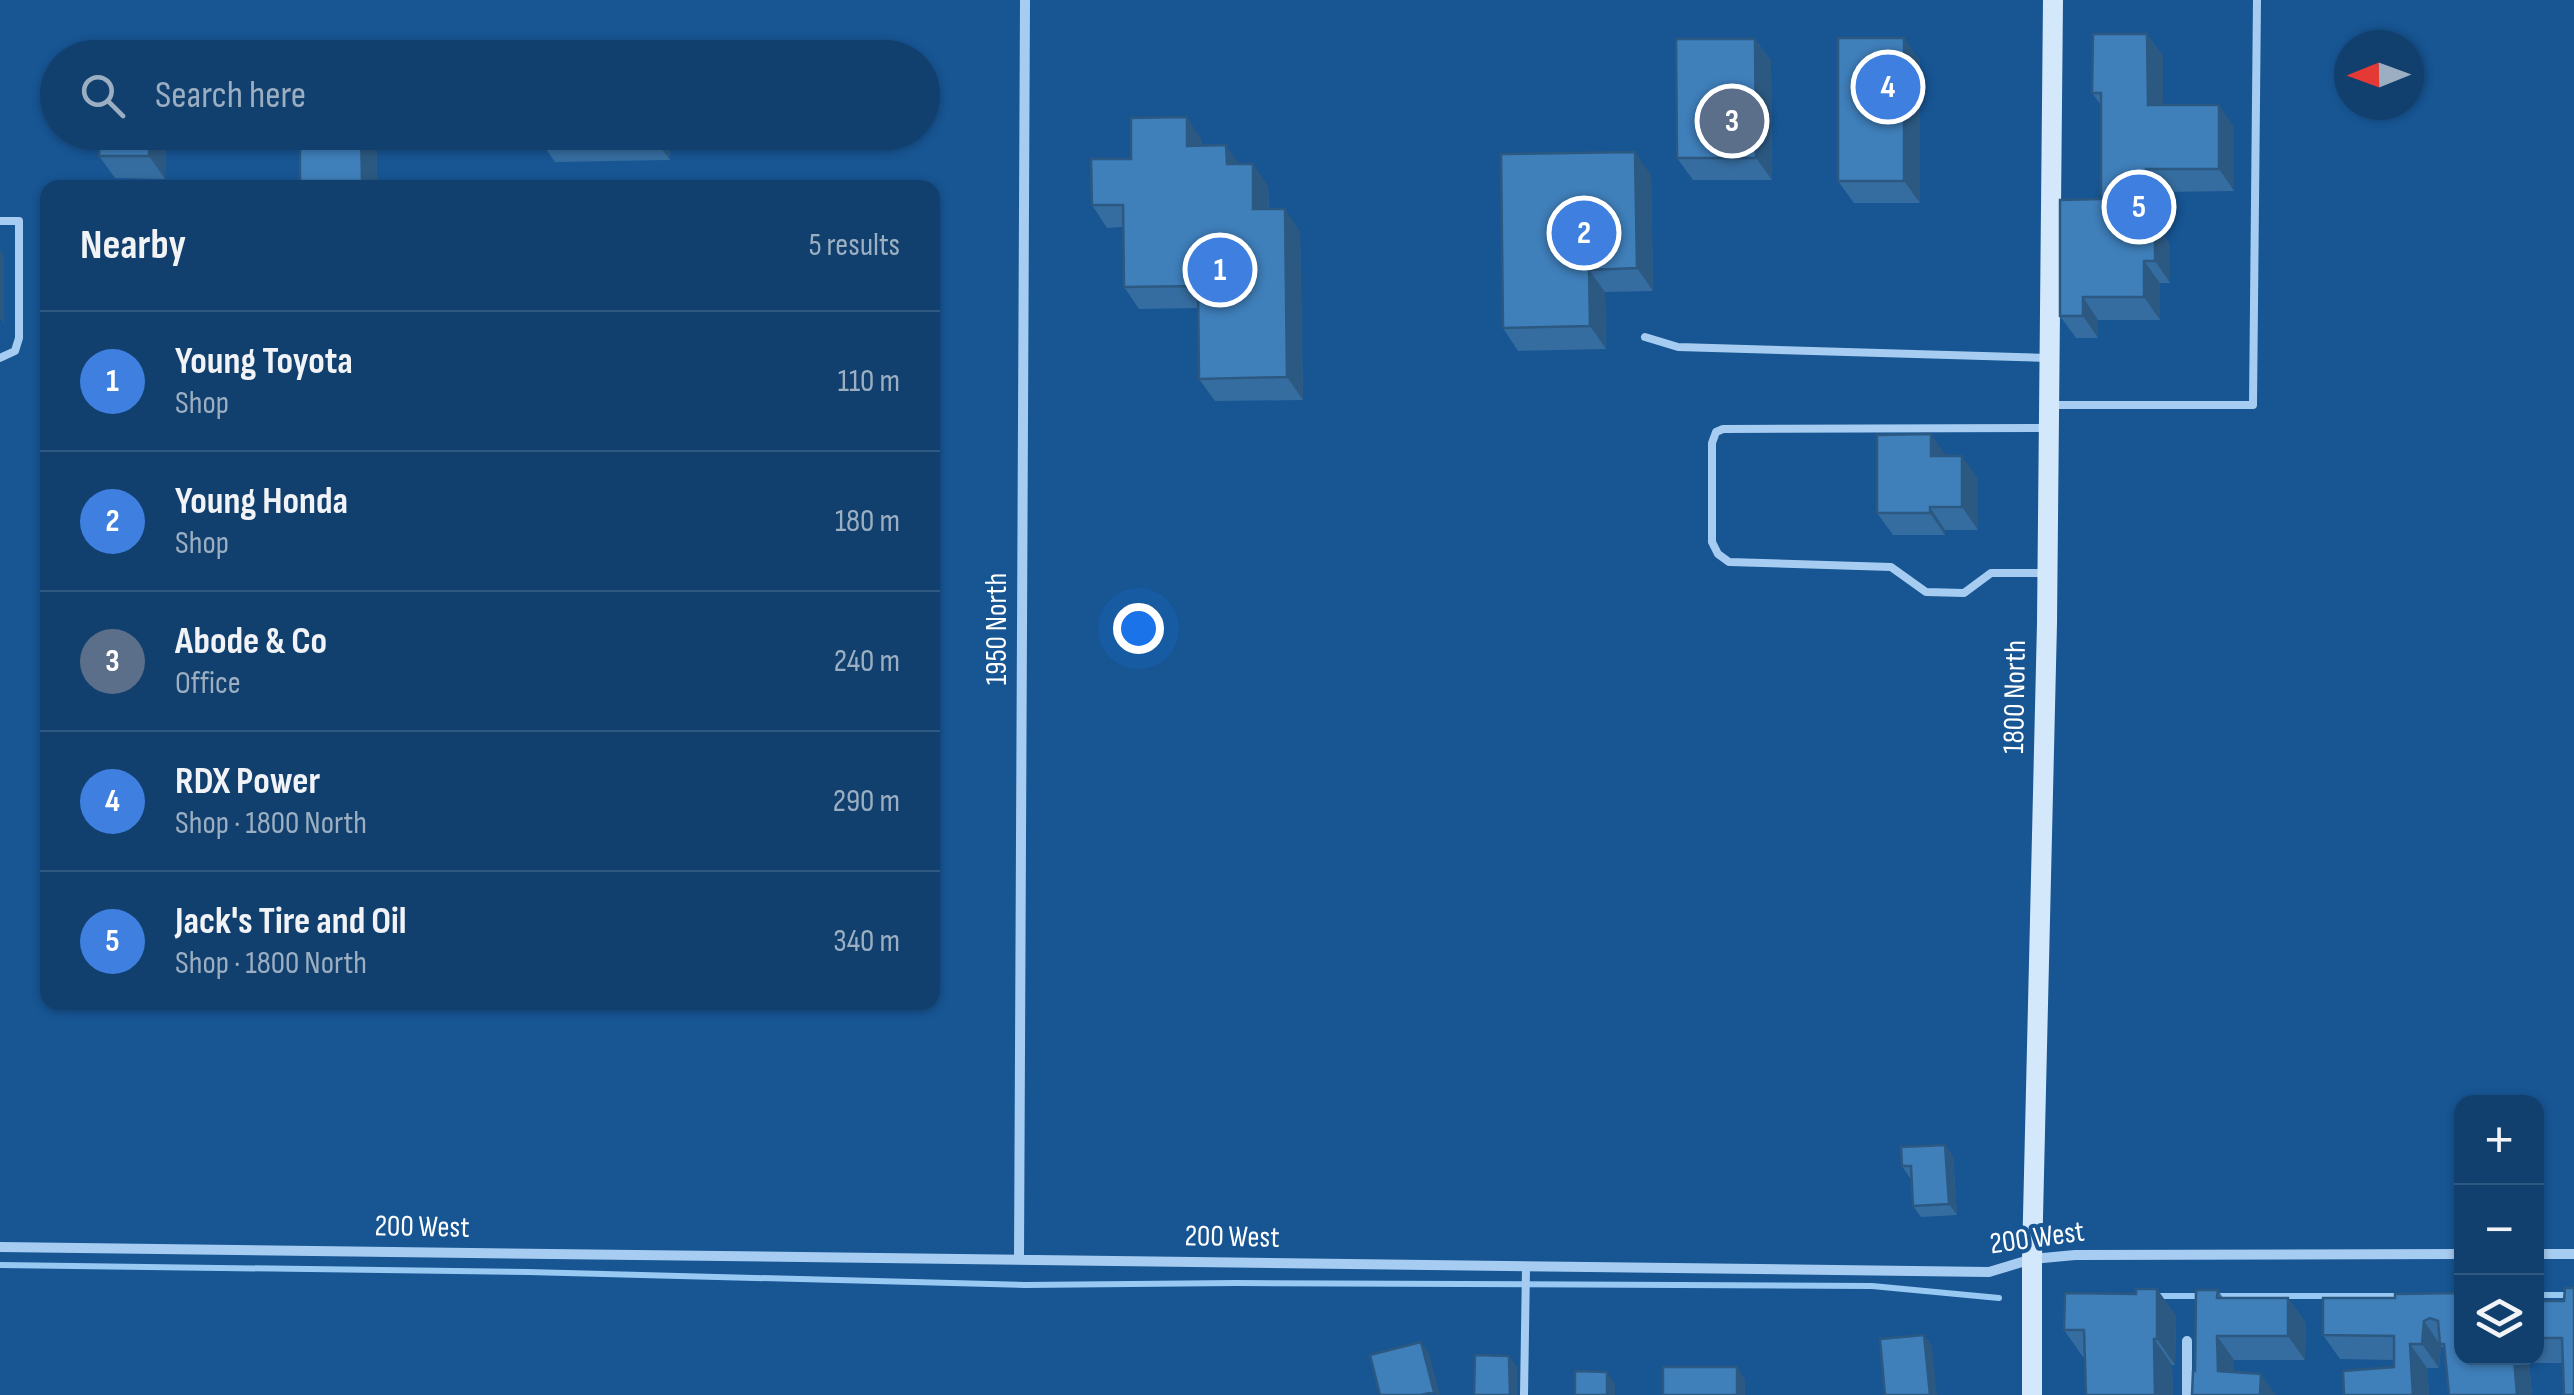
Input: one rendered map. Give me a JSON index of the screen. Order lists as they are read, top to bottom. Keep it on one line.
{"streets":{"street":["1950 North","1800 North","200 West"]},"crossings":[["1950 North","200 West"],["1800 North","200 West"]],"north":"left","page":{"search":"Search here","pins":["4","3","5","2","1"],"heading":["Nearby","5 results"],"list":[{"mark":"1","name":"Young Toyota","note":"Shop","value":"110 m"},{"mark":"2","name":"Young Honda","note":"Shop","value":"180 m"},{"mark":"3","name":"Abode & Co","note":"Office","value":"240 m"},{"mark":"4","name":"RDX Power","note":"Shop · 1800 North","value":"290 m"},{"mark":"5","name":"Jack's Tire and Oil","note":"Shop · 1800 North","value":"340 m"}],"map_buttons":["+","−"]}}
